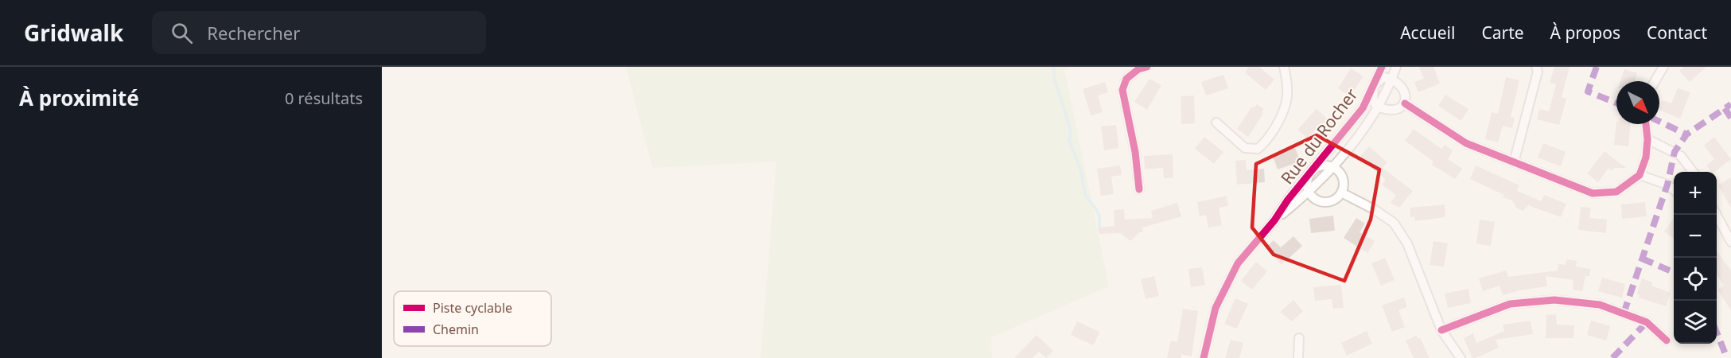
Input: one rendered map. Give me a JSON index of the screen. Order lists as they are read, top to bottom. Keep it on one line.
{"streets":{"street":["Rue du Rocher"]},"legend":["Piste cyclable","Chemin"],"north":"bottom right","page":{"header":"Gridwalk","search":"Rechercher","nav":["Accueil","Carte","À propos","Contact"],"heading":["À proximité","0 résultats"],"map_buttons":["+","−"]}}
